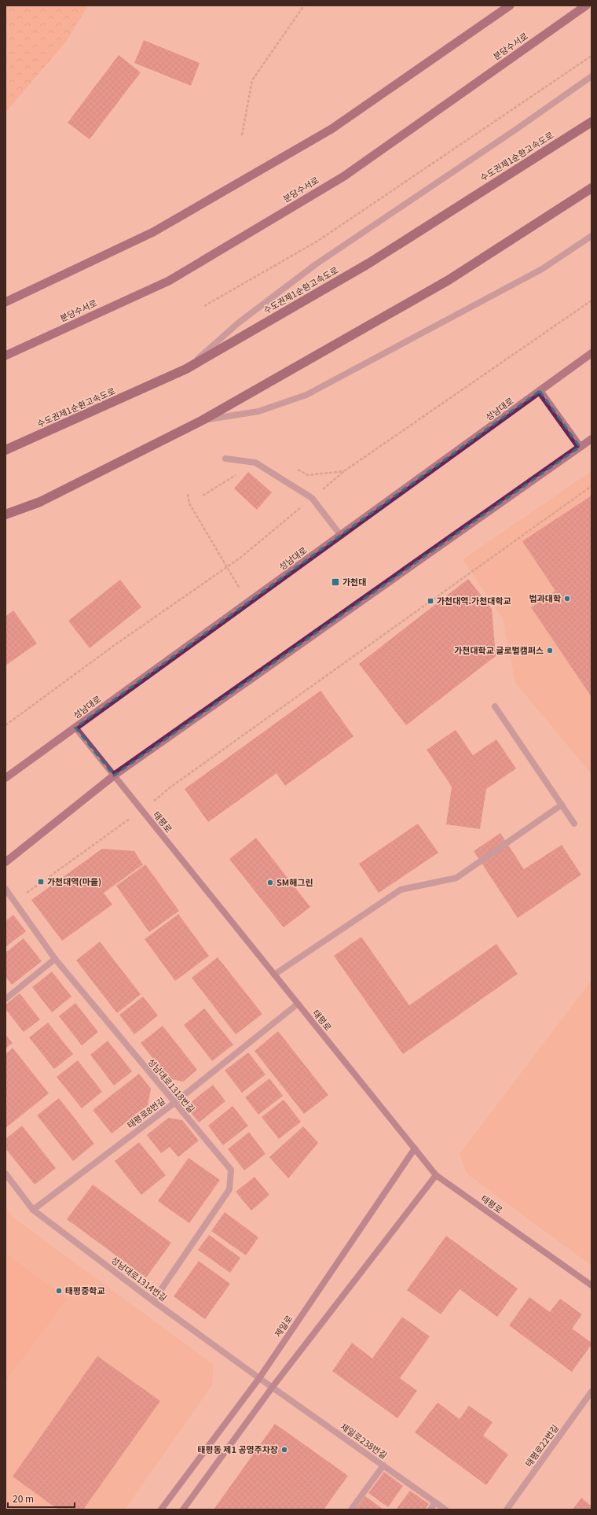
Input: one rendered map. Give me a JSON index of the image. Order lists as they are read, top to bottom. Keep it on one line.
{"streets":{"highway":["분당수서로","수도권제1순환고속도로"],"main road":["성남대로","태평로","제일로"],"street":["성남대로1318번길","태평로8번길","성남대로1314번길","제일로238번길","태평로22번길"]},"crossings":[["성남대로","태평로"],["태평로","태평로8번길"],["태평로","제일로"],["성남대로1318번길","태평로8번길"],["성남대로1318번길","성남대로1314번길"],["태평로8번길","성남대로1314번길"],["성남대로1314번길","제일로"],["성남대로1314번길","제일로238번길"]],"places":{"transit":["가천대","가천대역.가천대학교","가천대역(마을)"],"other":["법과대학","가천대학교 글로벌캠퍼스","SM해그린","태평중학교","태평동 제1 공영주차장"]},"scale_bar":"20 m"}
